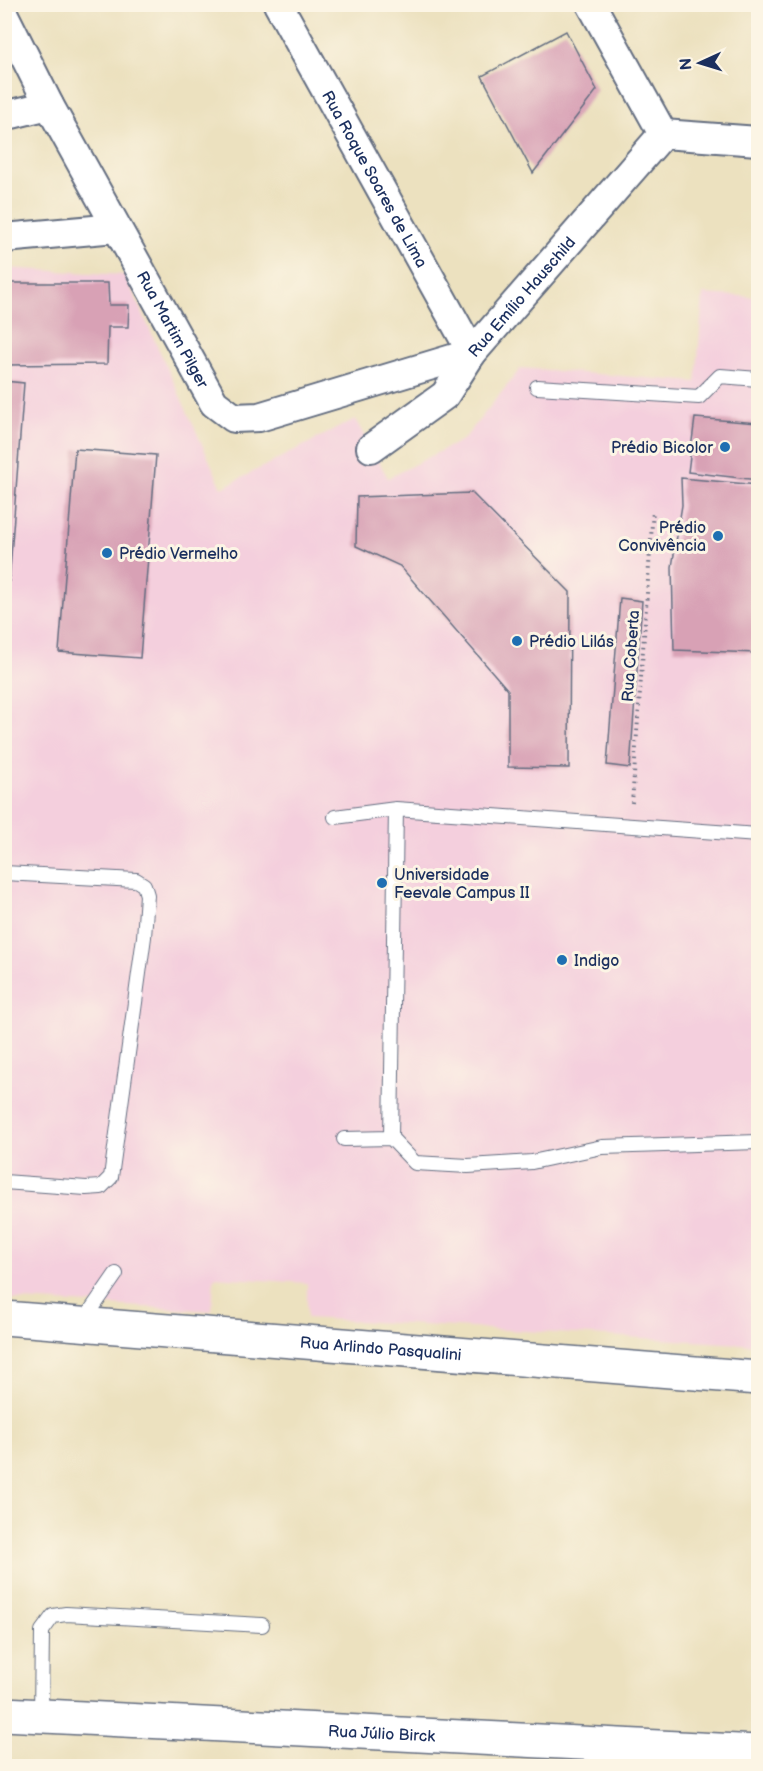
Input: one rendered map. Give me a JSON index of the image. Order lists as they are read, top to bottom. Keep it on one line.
{"streets":{"street":["Rua Roque Soares de Lima","Rua Emílio Hauschild","Rua Martim Pilger","Rua Arlindo Pasqualini","Rua Júlio Birck"],"path":["Rua Coberta"]},"crossings":[["Rua Roque Soares de Lima","Rua Emílio Hauschild"],["Rua Roque Soares de Lima","Rua Martim Pilger"],["Rua Emílio Hauschild","Rua Martim Pilger"]],"places":["Prédio Bicolor","Prédio Convivência","Prédio Vermelho","Prédio Lilás","Universidade Feevale Campus II","Indigo"],"north":"left"}
